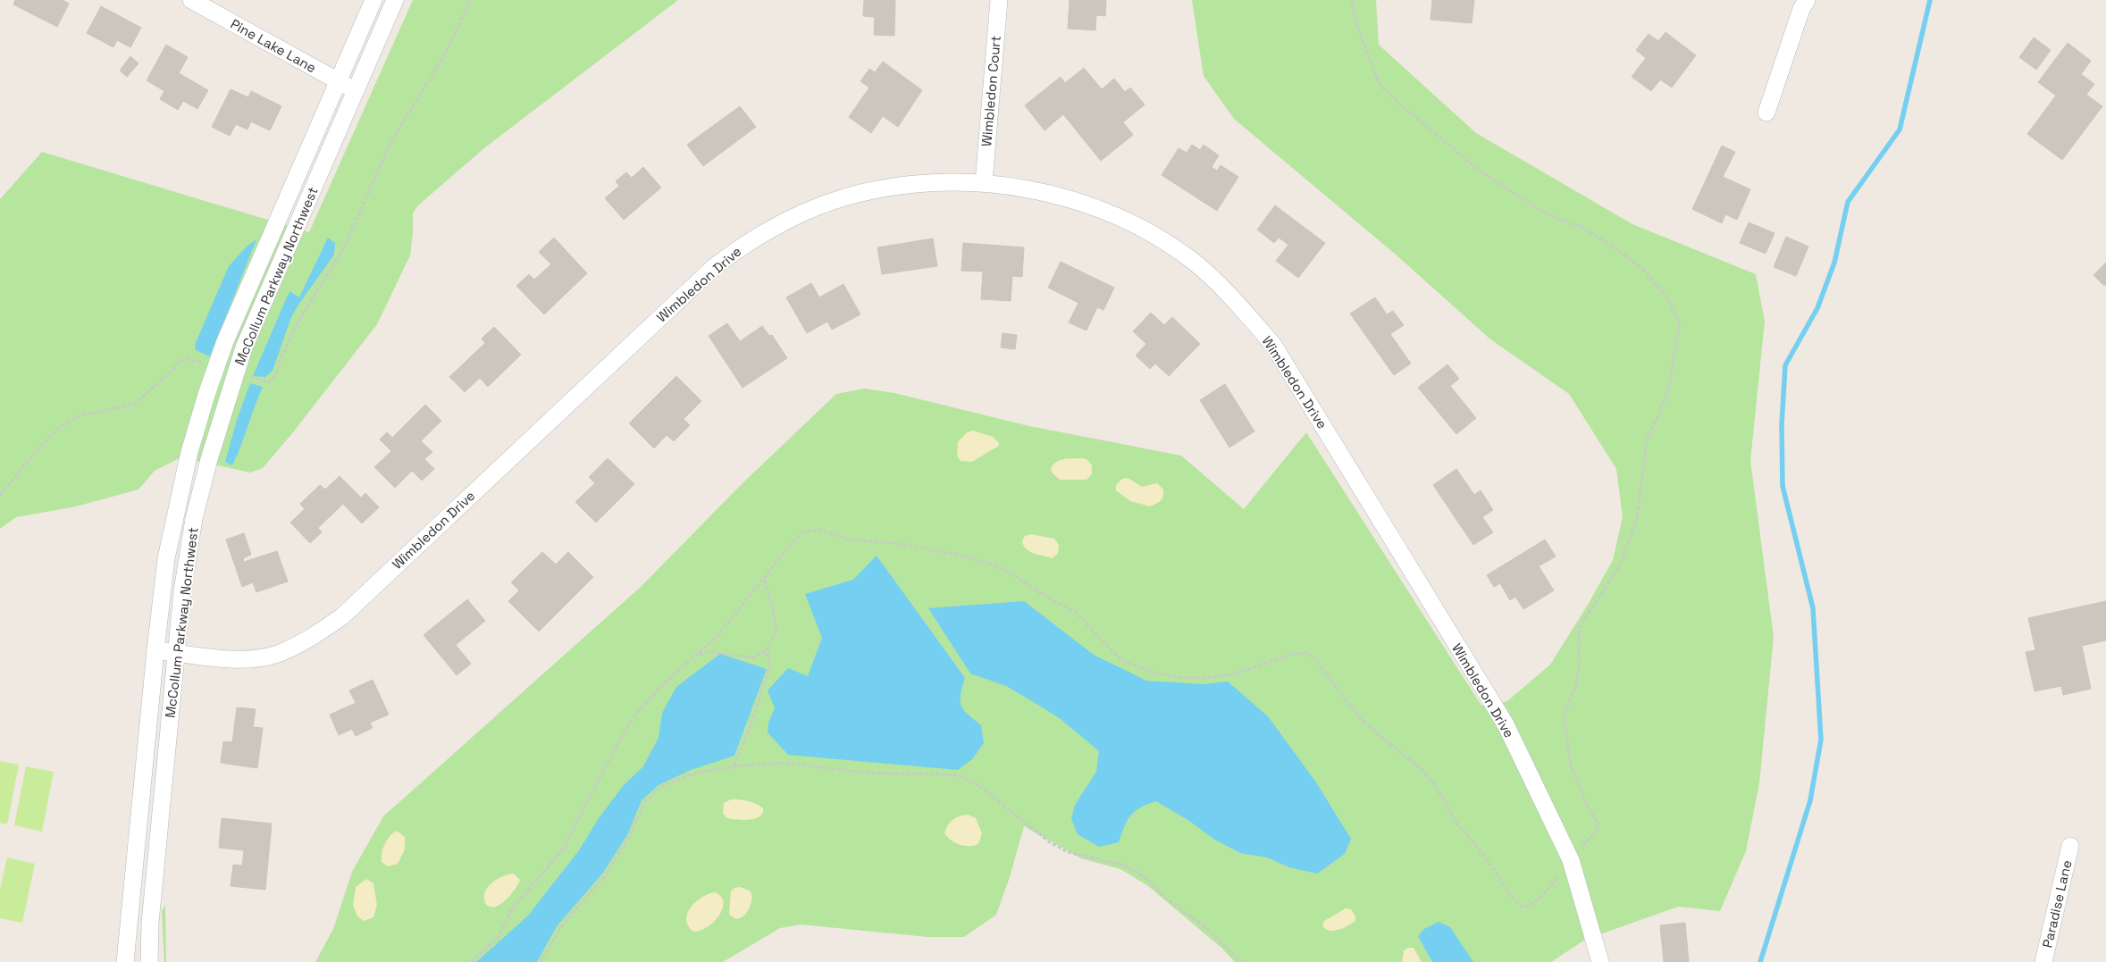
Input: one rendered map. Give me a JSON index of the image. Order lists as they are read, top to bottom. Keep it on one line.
{"streets":{"street":["Pine Lake Lane","Wimbledon Court","McCollum Parkway Northwest","Wimbledon Drive","Paradise Lane"]},"crossings":[["Pine Lake Lane","McCollum Parkway Northwest"],["Wimbledon Court","Wimbledon Drive"],["McCollum Parkway Northwest","Wimbledon Drive"]]}
